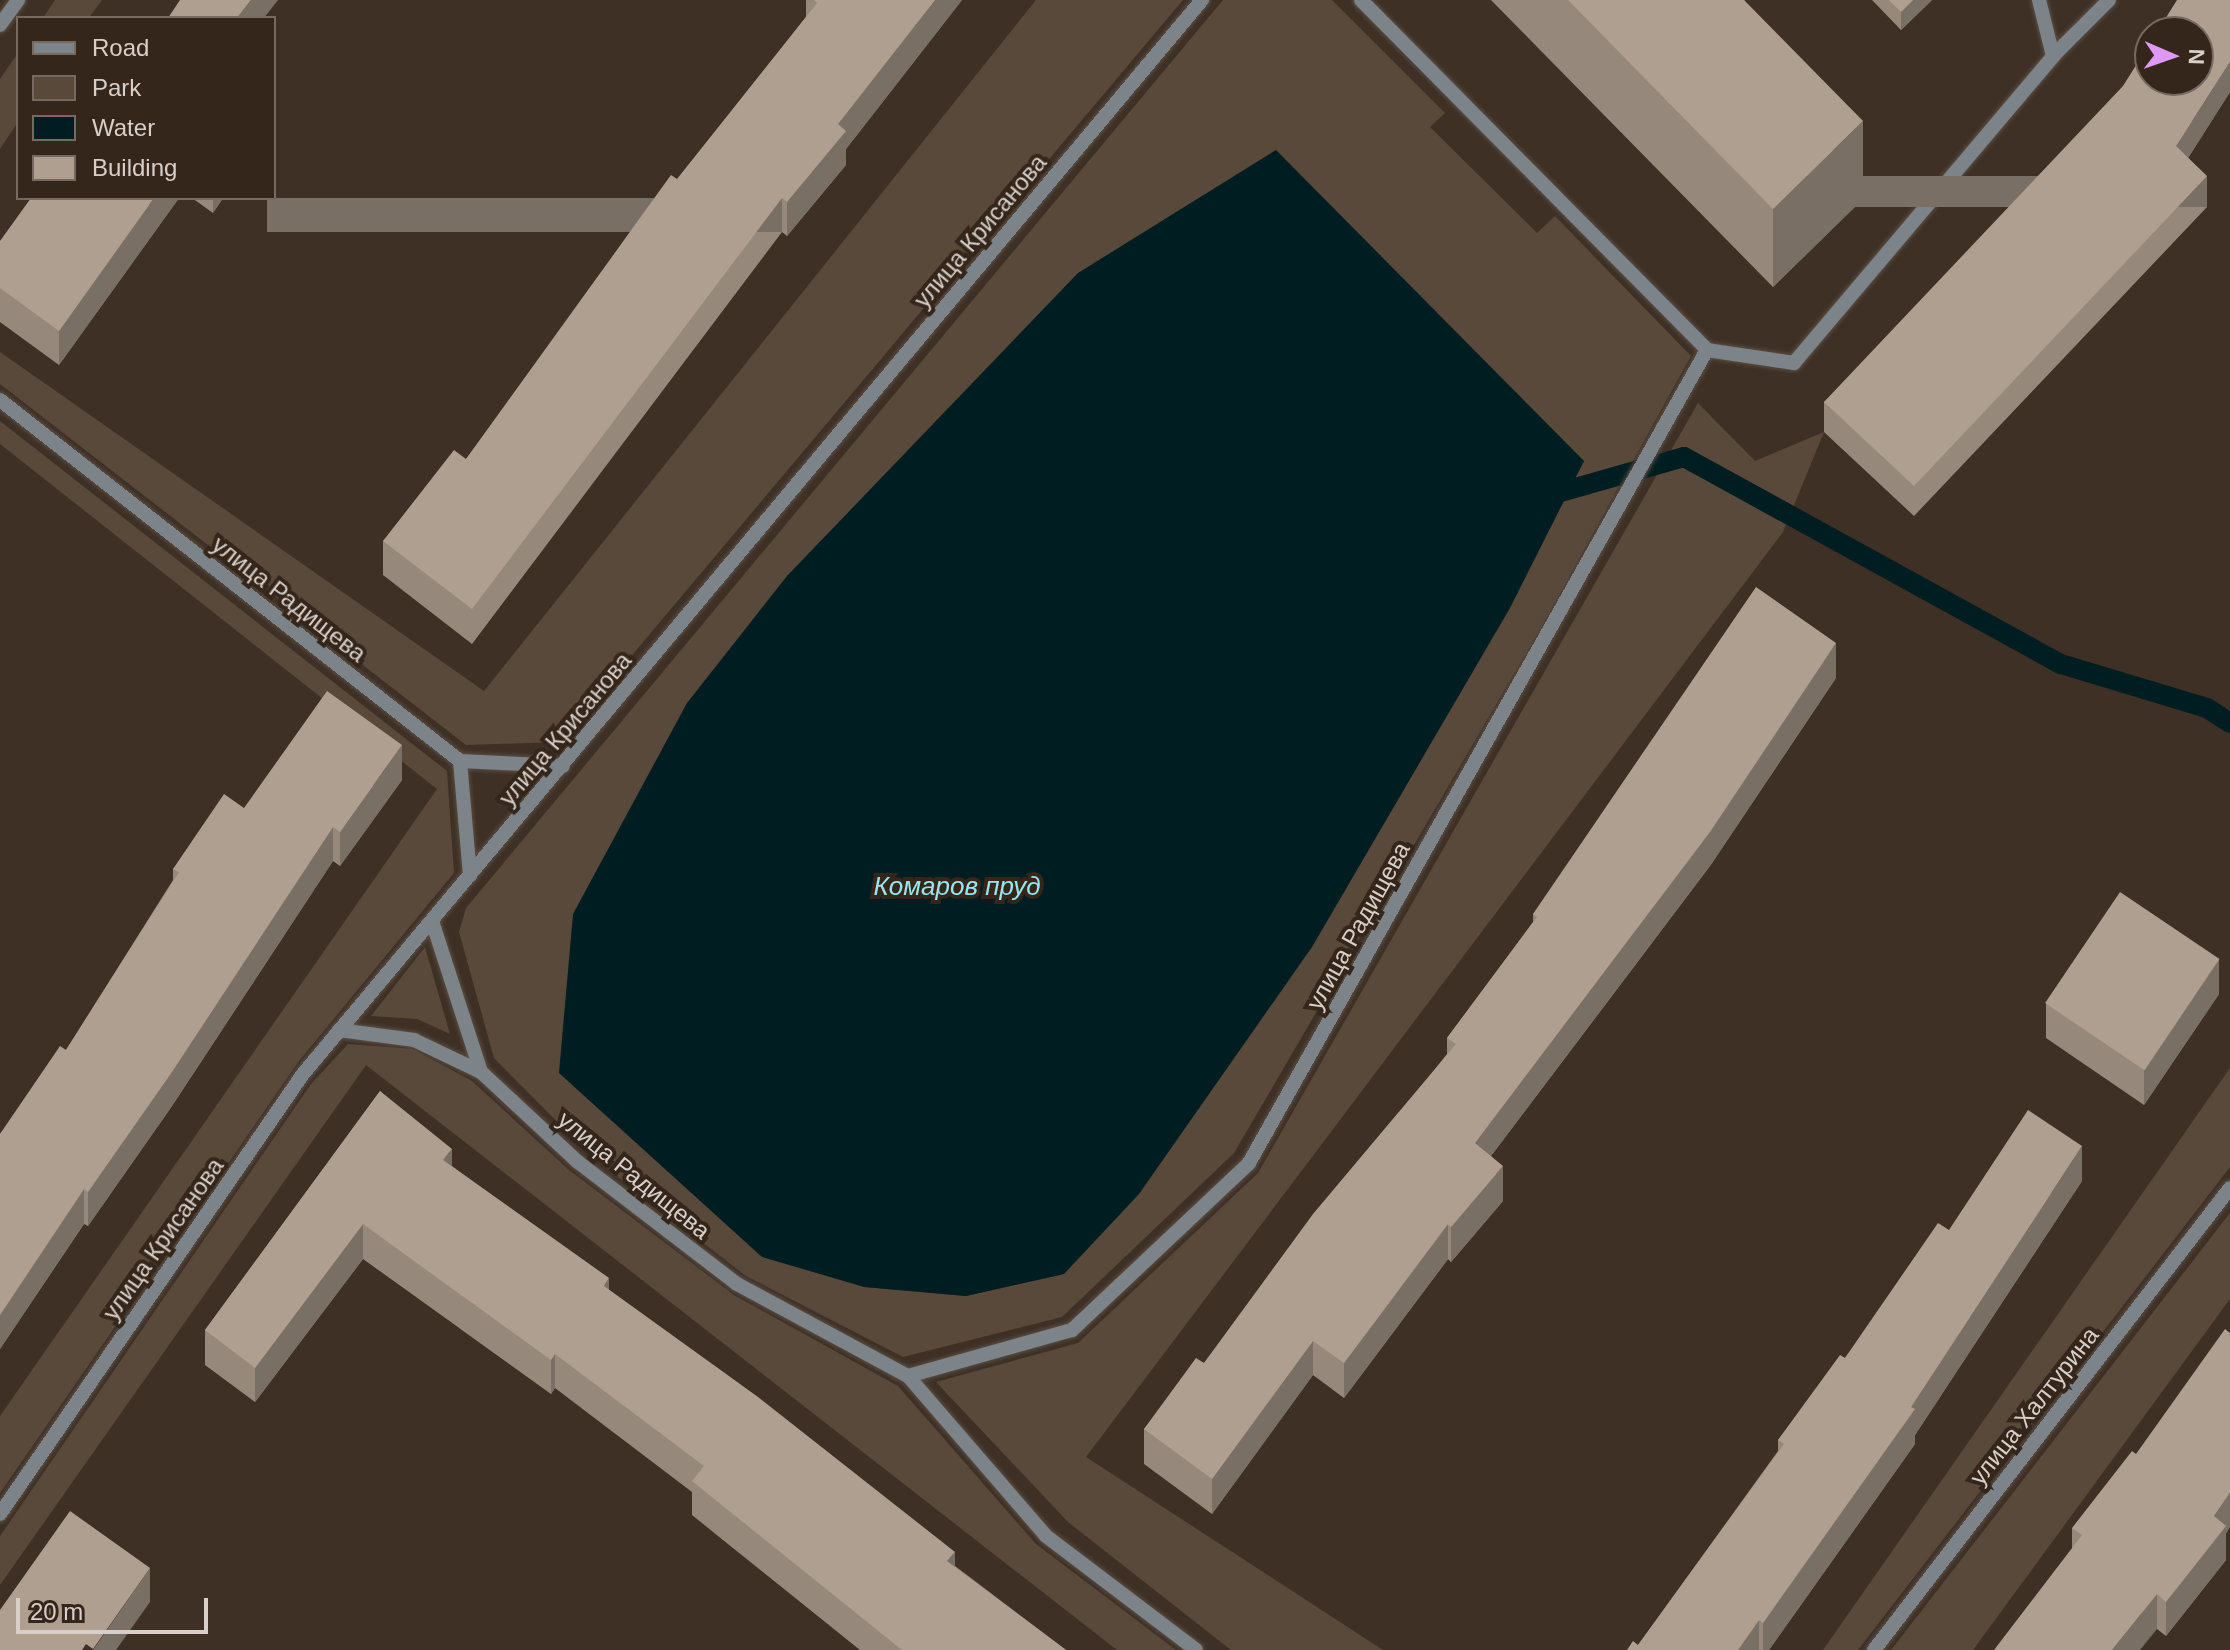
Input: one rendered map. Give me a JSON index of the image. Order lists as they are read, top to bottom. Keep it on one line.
{"streets":{"street":["улица Крисанова","улица Радищева","улица Халтурина"]},"crossings":[["улица Крисанова","улица Радищева"]],"water":["Комаров пруд"],"legend":["Road","Park","Water","Building"],"scale_bar":"20 m","north":"right"}
